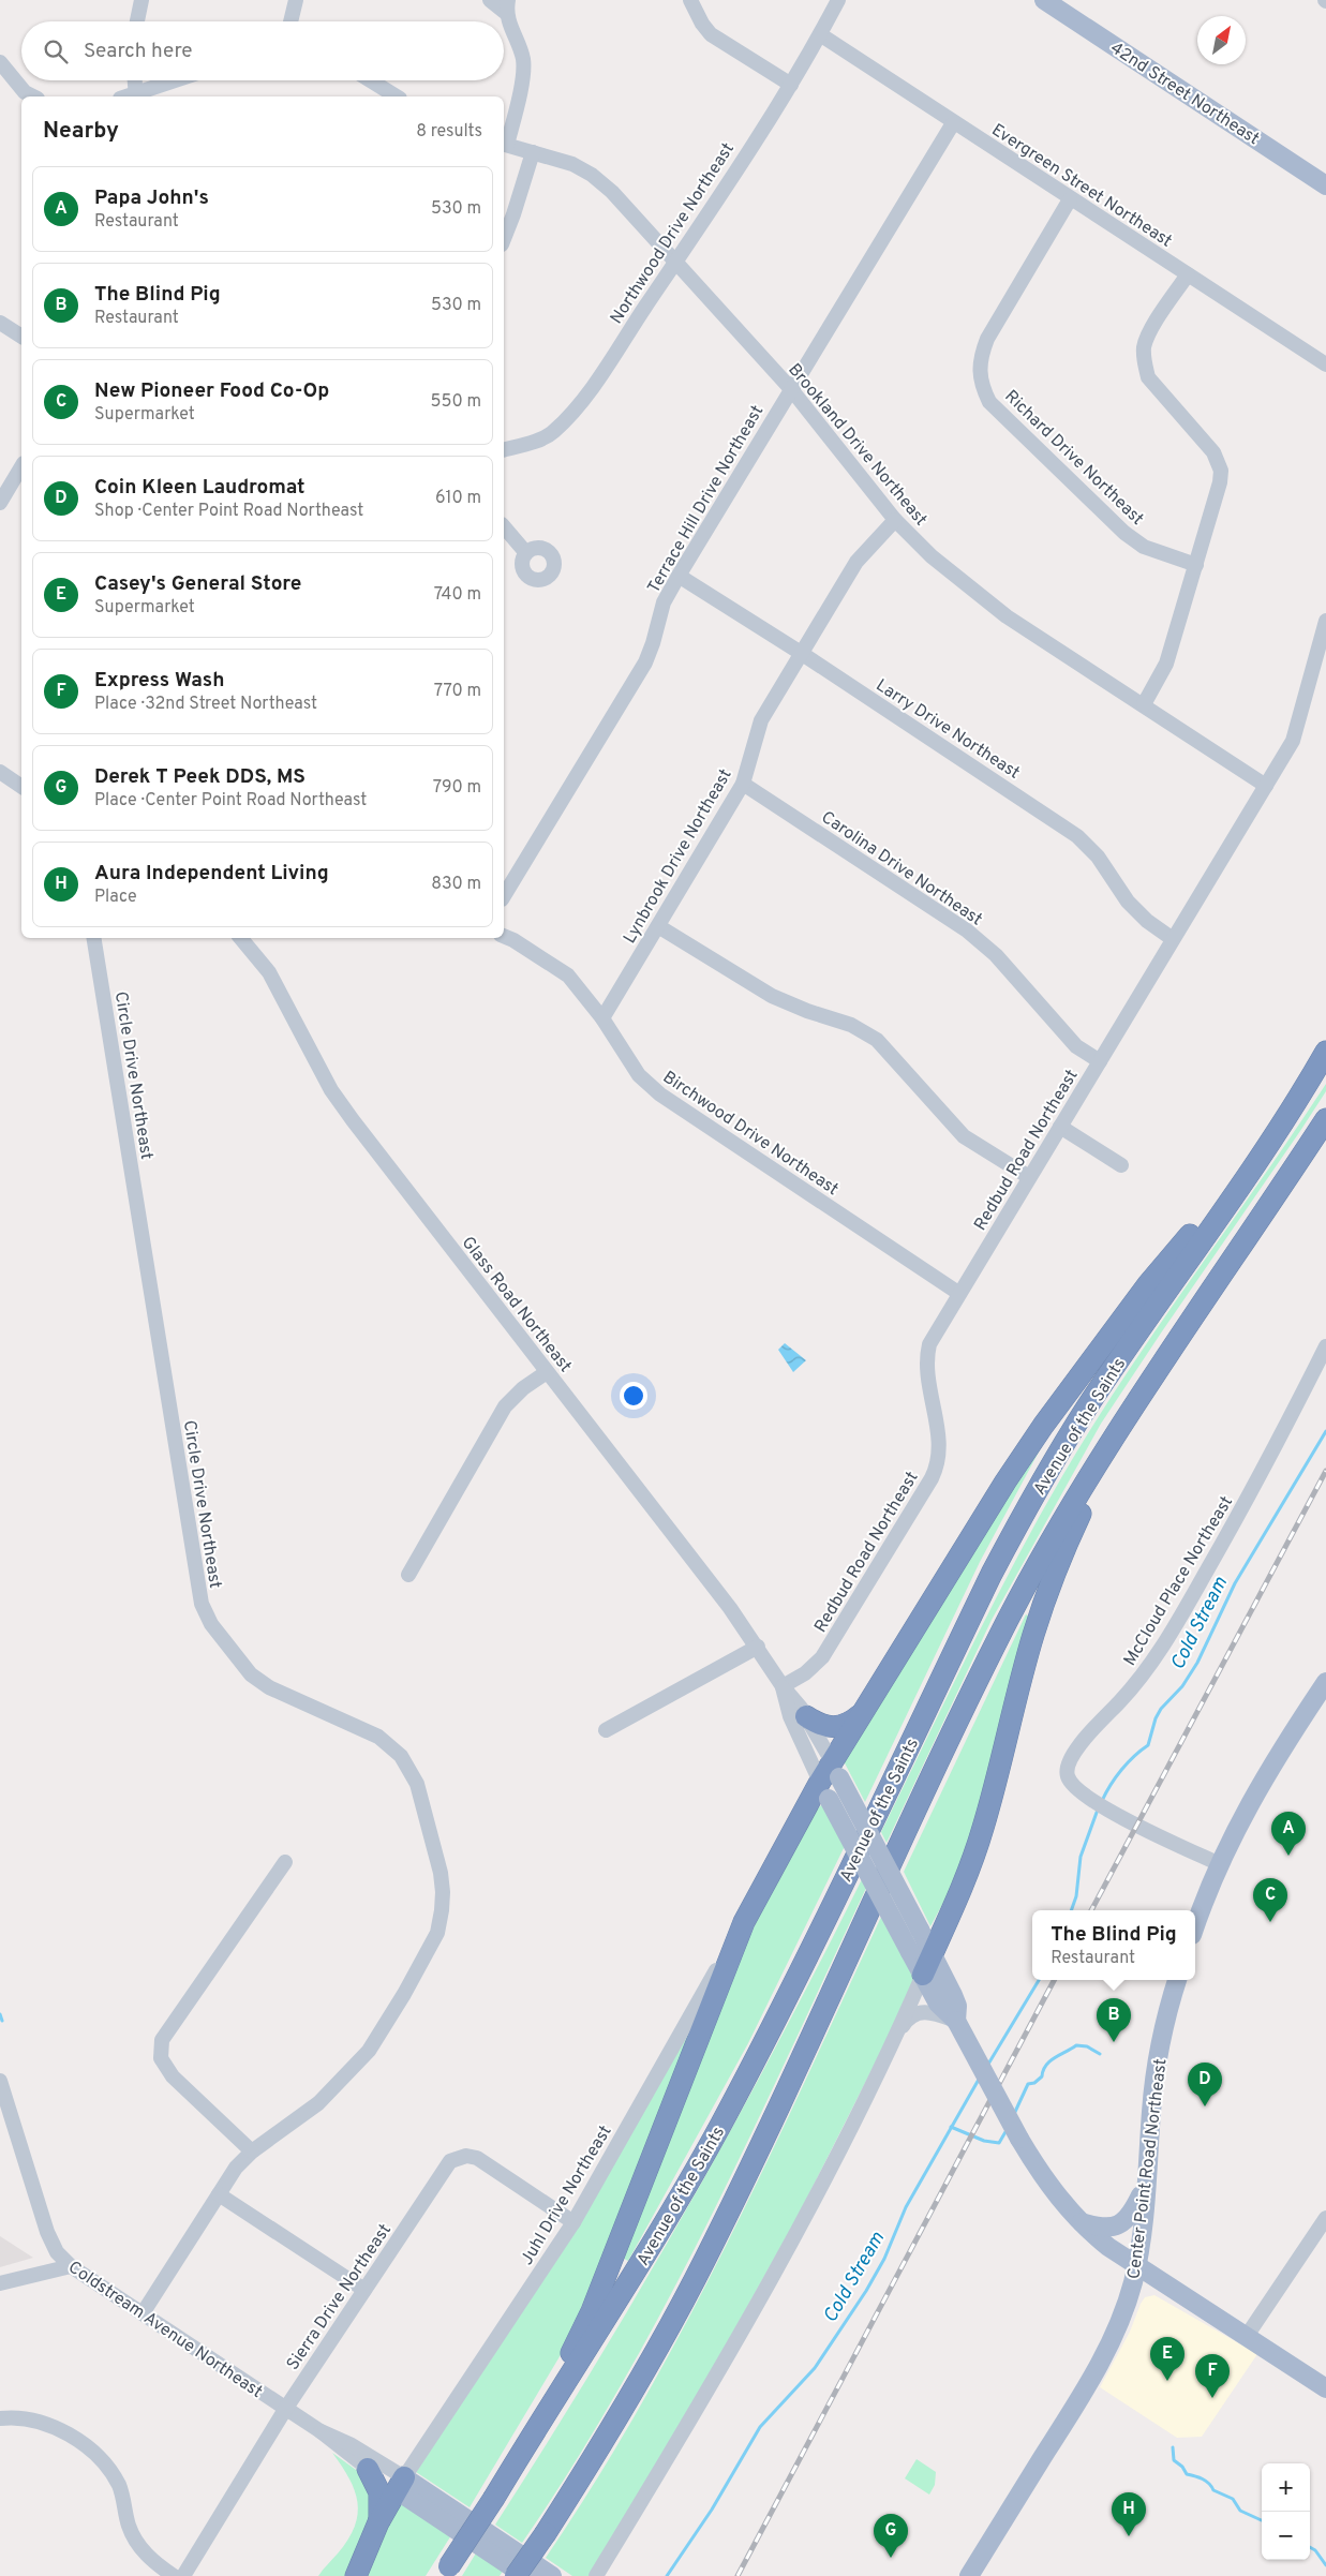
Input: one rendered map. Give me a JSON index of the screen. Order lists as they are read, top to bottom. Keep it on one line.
{"streets":{"highway":["Avenue of the Saints"],"main road":["42nd Street Northeast","Center Point Road Northeast","Coldstream Avenue Northeast"],"street":["Evergreen Street Northeast","Northwood Drive Northeast","Brookland Drive Northeast","Richard Drive Northeast","Terrace Hill Drive Northeast","Larry Drive Northeast","Lynbrook Drive Northeast","Carolina Drive Northeast","Circle Drive Northeast","Birchwood Drive Northeast","Redbud Road Northeast","Glass Road Northeast","McCloud Place Northeast","Juhl Drive Northeast","Sierra Drive Northeast"]},"crossings":[["Evergreen Street Northeast","Northwood Drive Northeast"],["Evergreen Street Northeast","Richard Drive Northeast"],["Evergreen Street Northeast","Terrace Hill Drive Northeast"],["Northwood Drive Northeast","Brookland Drive Northeast"],["Brookland Drive Northeast","Terrace Hill Drive Northeast"],["Brookland Drive Northeast","Lynbrook Drive Northeast"],["Brookland Drive Northeast","Redbud Road Northeast"],["Terrace Hill Drive Northeast","Larry Drive Northeast"],["Larry Drive Northeast","Lynbrook Drive Northeast"],["Larry Drive Northeast","Redbud Road Northeast"],["Lynbrook Drive Northeast","Carolina Drive Northeast"],["Lynbrook Drive Northeast","Birchwood Drive Northeast"],["Carolina Drive Northeast","Redbud Road Northeast"],["Circle Drive Northeast","Coldstream Avenue Northeast"],["Birchwood Drive Northeast","Redbud Road Northeast"],["Redbud Road Northeast","Glass Road Northeast"],["Juhl Drive Northeast","Sierra Drive Northeast"],["Juhl Drive Northeast","Coldstream Avenue Northeast"],["Sierra Drive Northeast","Coldstream Avenue Northeast"]],"water":["Cold Stream"],"north":"top right","page":{"search":"Search here","heading":["Nearby","8 results"],"list":[{"mark":"A","name":"Papa John's","note":"Restaurant","value":"530 m"},{"mark":"B","name":"The Blind Pig","note":"Restaurant","value":"530 m"},{"mark":"C","name":"New Pioneer Food Co-Op","note":"Supermarket","value":"550 m"},{"mark":"D","name":"Coin Kleen Laudromat","note":"Shop · Center Point Road Northeast","value":"610 m"},{"mark":"E","name":"Casey's General Store","note":"Supermarket","value":"740 m"},{"mark":"F","name":"Express Wash","note":"Place · 32nd Street Northeast","value":"770 m"},{"mark":"G","name":"Derek T Peek DDS, MS","note":"Place · Center Point Road Northeast","value":"790 m"},{"mark":"H","name":"Aura Independent Living","note":"Place","value":"830 m"}],"pins":["A","C","B","D","E","F","H","G"],"popup":["The Blind Pig","Restaurant"],"map_buttons":["+","−"]}}
